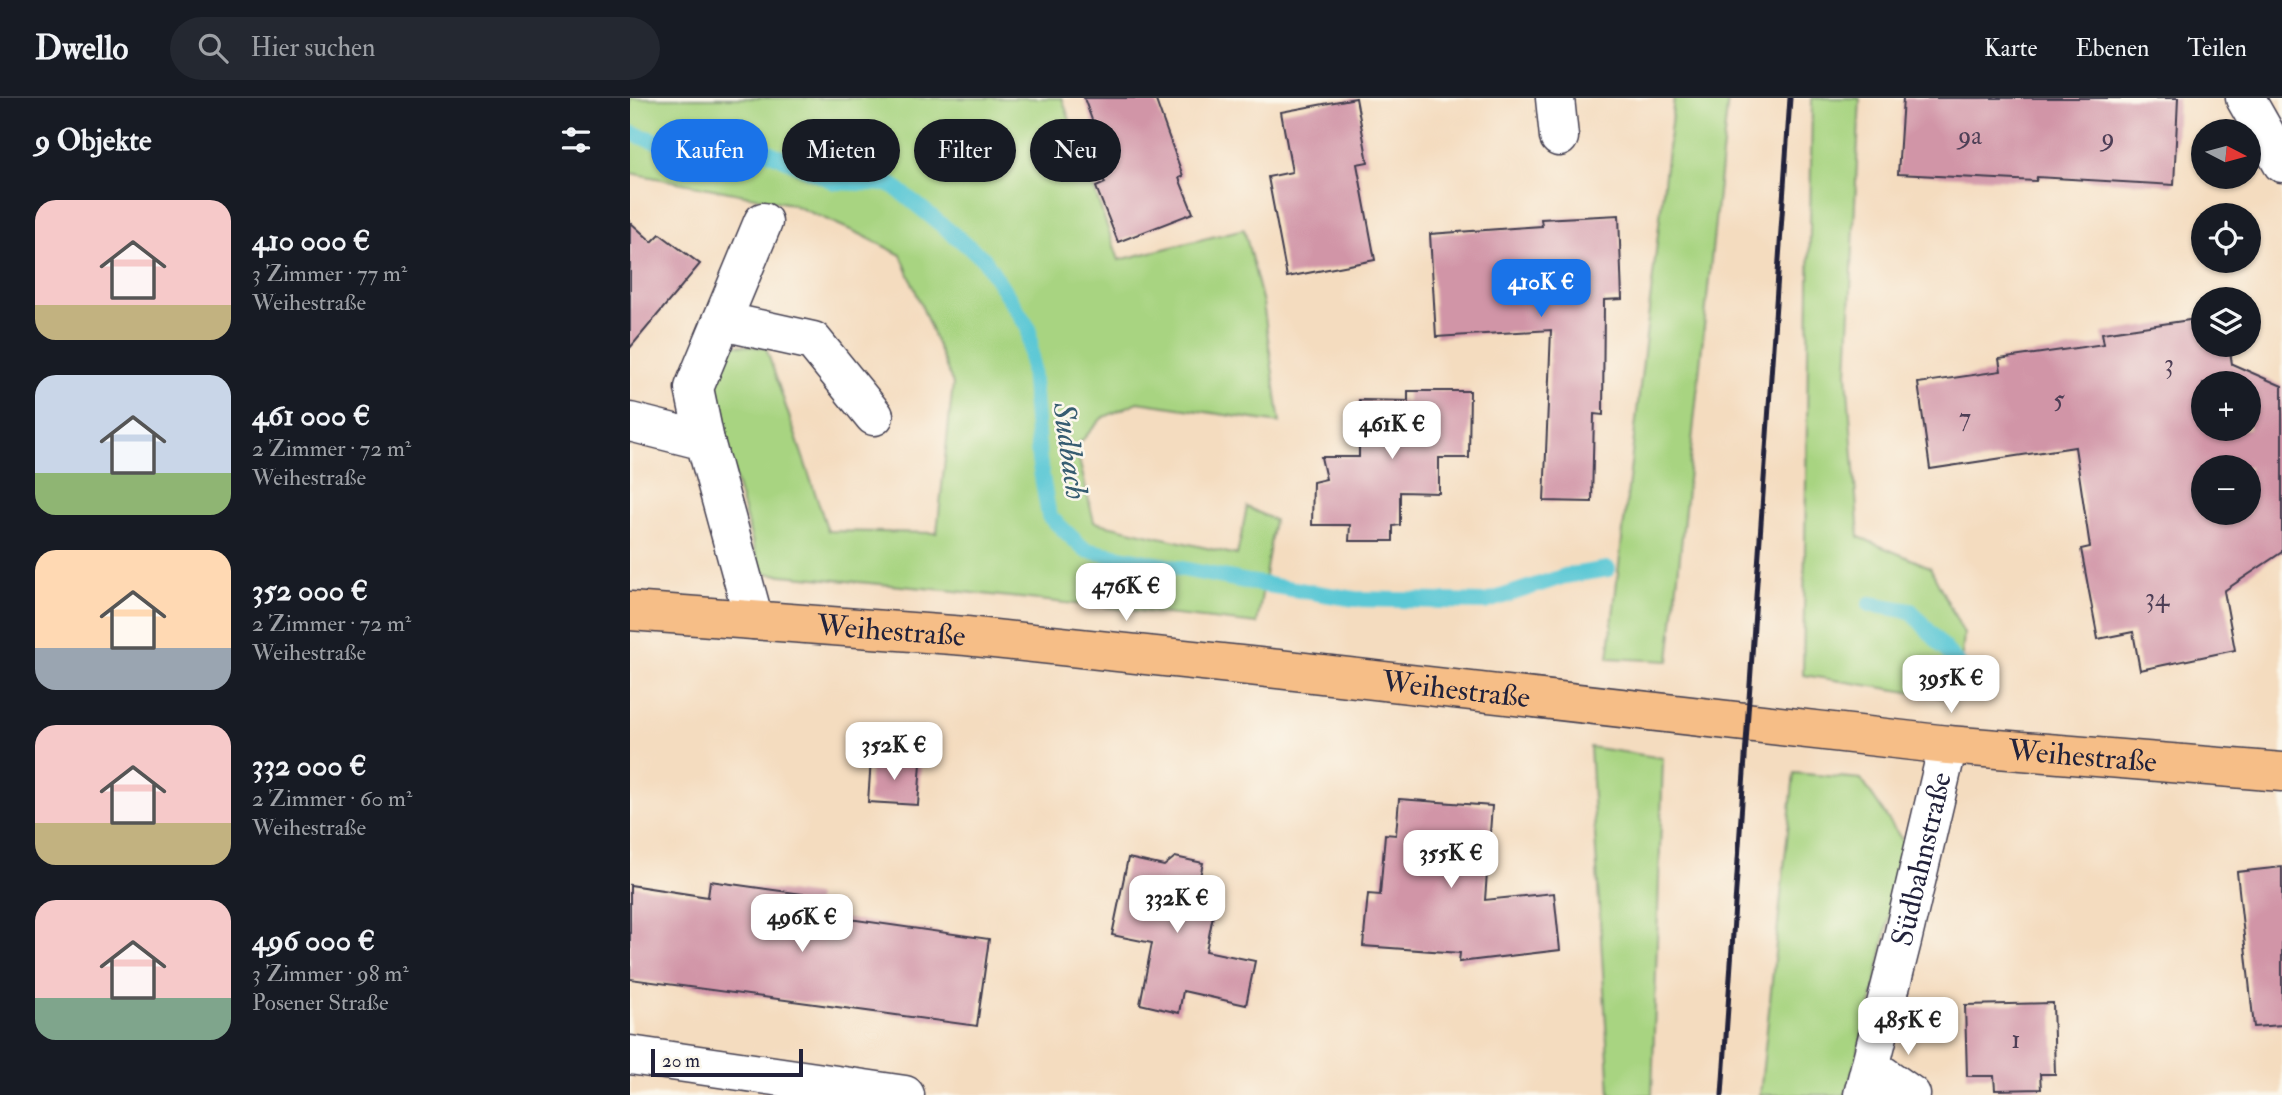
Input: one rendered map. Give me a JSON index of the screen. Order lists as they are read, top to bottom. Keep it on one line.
{"streets":{"main road":["Weihestraße"],"street":["Südbahnstraße"]},"crossings":[["Weihestraße","Südbahnstraße"]],"water":["Sudbach"],"house_numbers":["9a","9","3","5","7","34","1"],"scale_bar":"20 m","north":"right","page":{"header":"Dwello","search":"Hier suchen","nav":["Karte","Ebenen","Teilen"],"heading":"9 Objekte","map_buttons":["+","−"],"chip":["Kaufen","Mieten","Filter","Neu"],"list":[{"name":"410 000 €","note":"3 Zimmer · 77 m² · Weihestraße"},{"name":"461 000 €","note":"2 Zimmer · 72 m² · Weihestraße"},{"name":"352 000 €","note":"2 Zimmer · 72 m² · Weihestraße"},{"name":"332 000 €","note":"2 Zimmer · 60 m² · Weihestraße"},{"name":"496 000 €","note":"3 Zimmer · 98 m² · Posener Straße"}],"price":["410K €","461K €","476K €","395K €","352K €","355K €","332K €","496K €","485K €"],"scale":"20 m"}}
